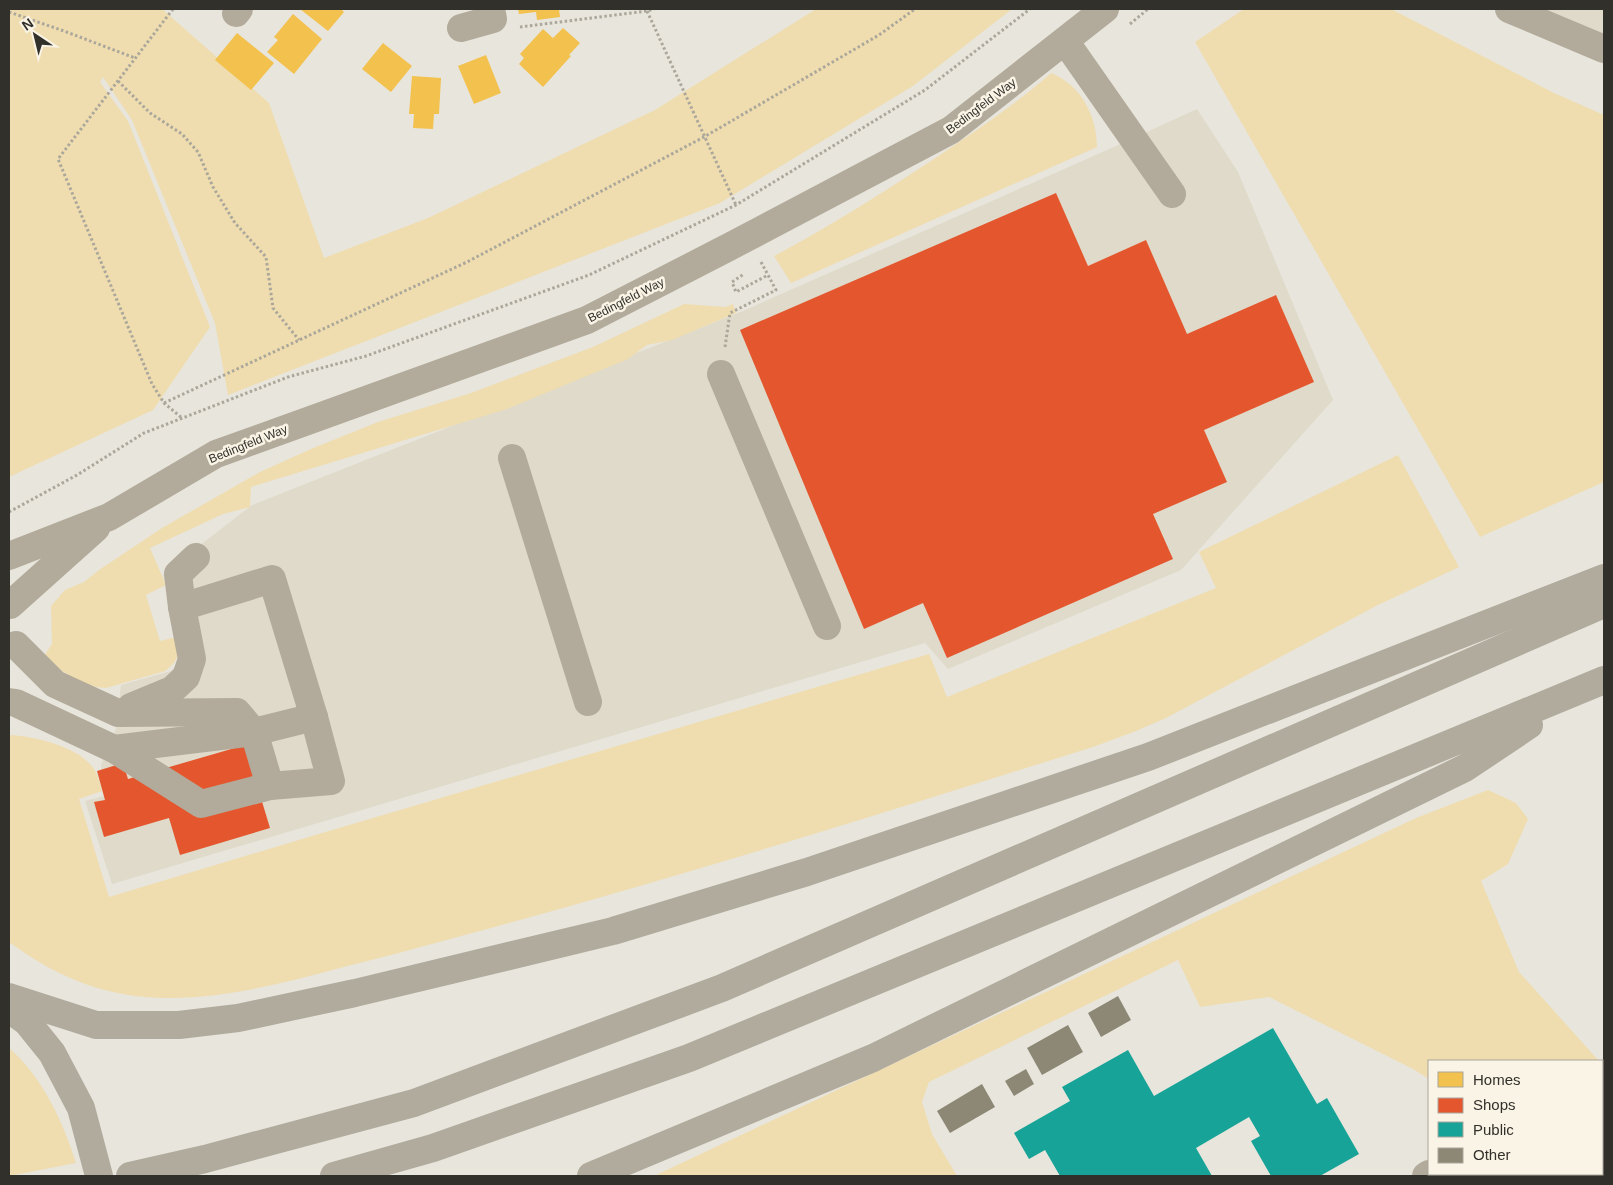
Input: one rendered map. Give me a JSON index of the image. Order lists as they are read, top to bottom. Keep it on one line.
{"streets":{"street":["Bedingfeld Way"]},"legend":["Homes","Shops","Public","Other"],"north":"top left"}
